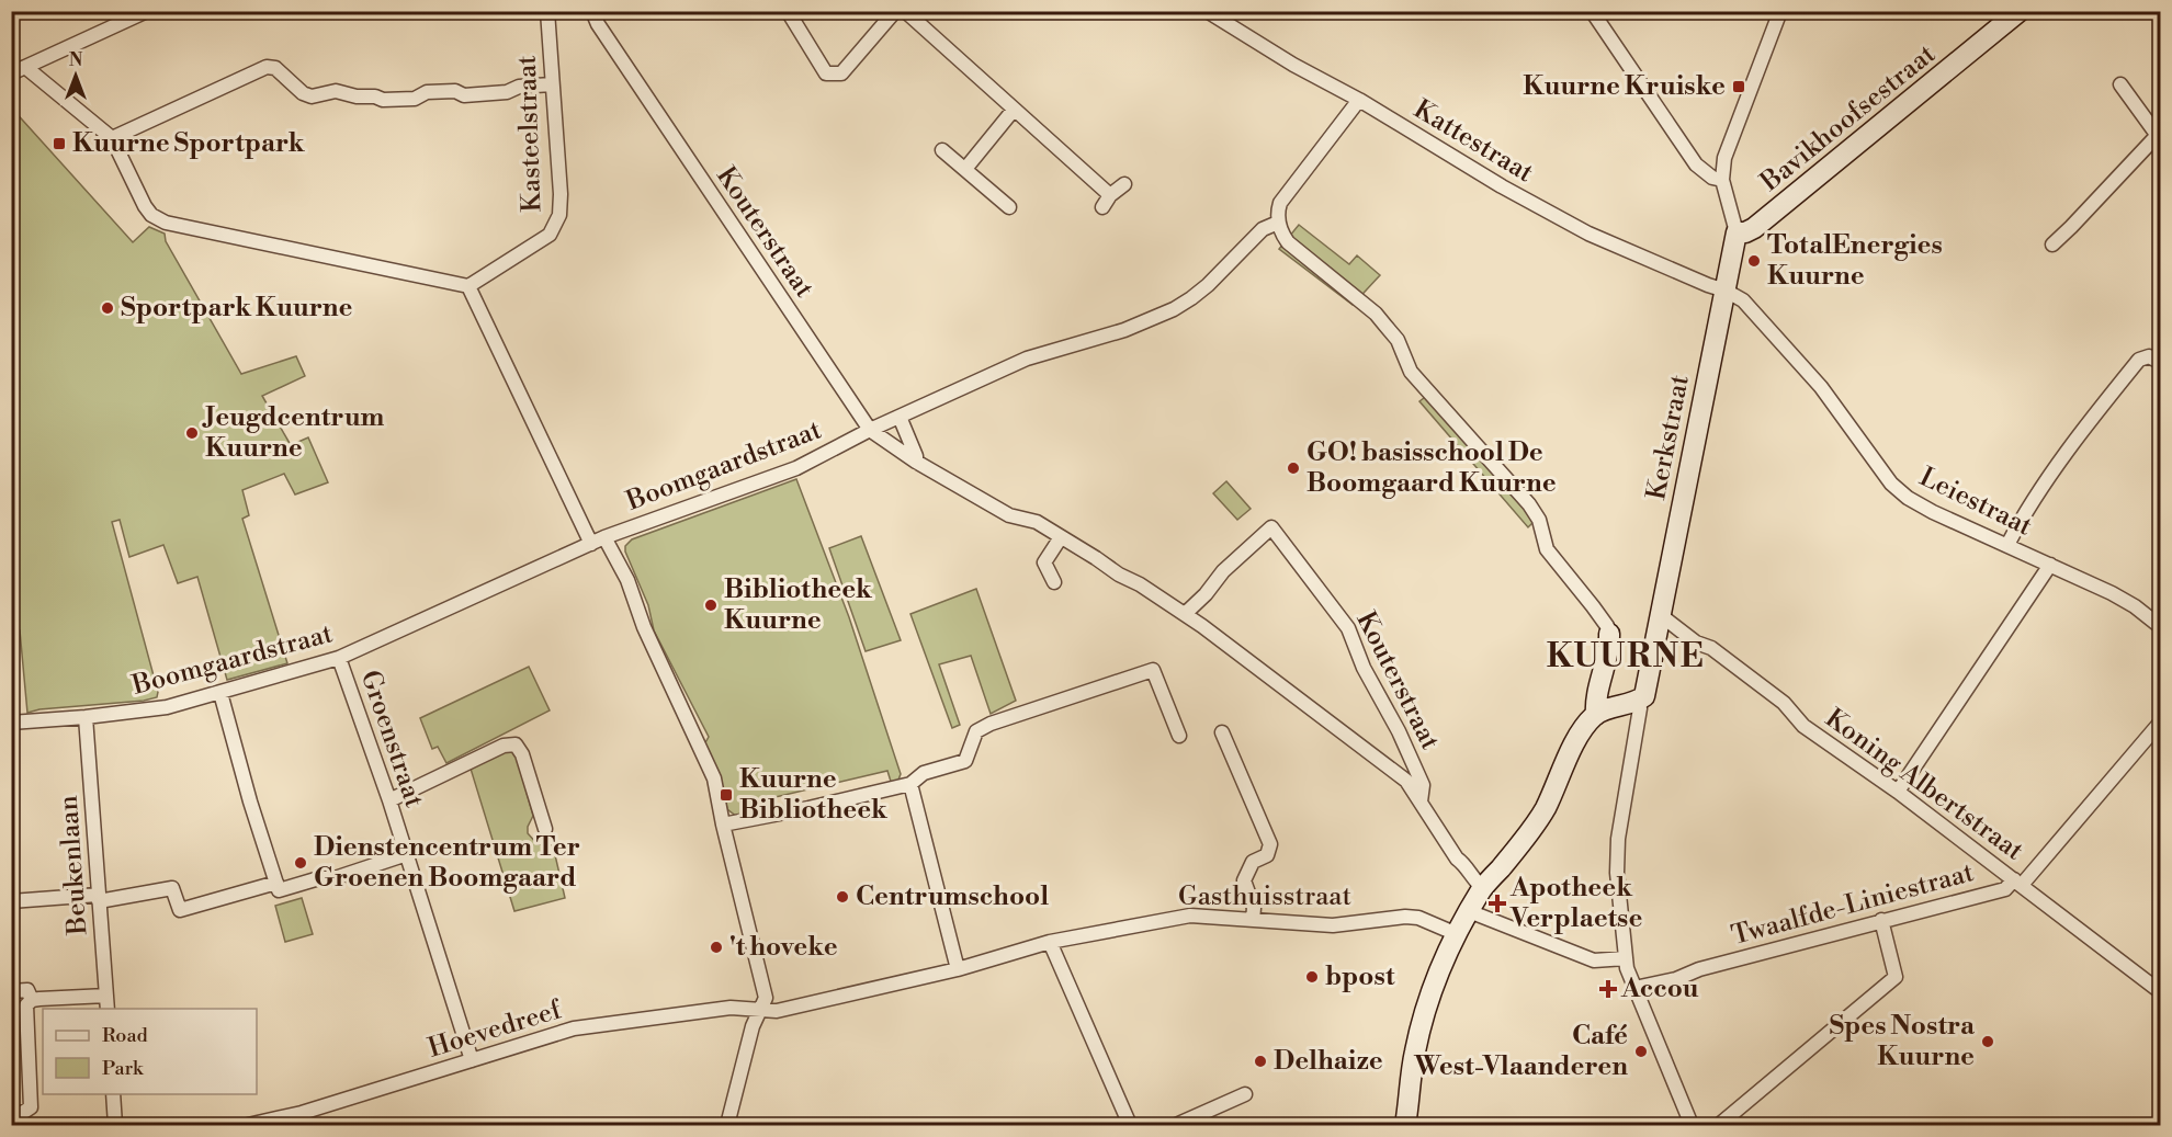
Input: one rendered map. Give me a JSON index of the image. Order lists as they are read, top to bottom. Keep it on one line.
{"streets":{"street":["Bavikhoofsestraat","Kasteelstraat","Kattestraat","Kouterstraat","Kerkstraat","Boomgaardstraat","Leiestraat","Groenstraat","Koning Albertstraat","Beukenlaan","Gasthuisstraat","Twaalfde-Liniestraat","Hoevedreef"]},"crossings":[["Bavikhoofsestraat","Kerkstraat"],["Kattestraat","Kerkstraat"],["Kattestraat","Leiestraat"],["Kouterstraat","Boomgaardstraat"],["Kerkstraat","Leiestraat"],["Kerkstraat","Koning Albertstraat"],["Kerkstraat","Twaalfde-Liniestraat"],["Boomgaardstraat","Groenstraat"],["Boomgaardstraat","Beukenlaan"],["Groenstraat","Hoevedreef"],["Koning Albertstraat","Twaalfde-Liniestraat"],["Gasthuisstraat","Hoevedreef"]],"districts":["KUURNE"],"places":{"transit":["Kuurne Kruiske","Kuurne Sportpark","Kuurne Bibliotheek"],"other":["TotalEnergies Kuurne","Sportpark Kuurne","Jeugdcentrum Kuurne","GO! basisschool De Boomgaard Kuurne","Bibliotheek Kuurne","Dienstencentrum Ter Groenen Boomgaard","Centrumschool","'t hoveke","bpost","Spes Nostra Kuurne","Café West-Vlaanderen","Delhaize"],"health":["Apotheek Verplaetse","Accou"]},"legend":["Road","Park"],"north":"top"}
